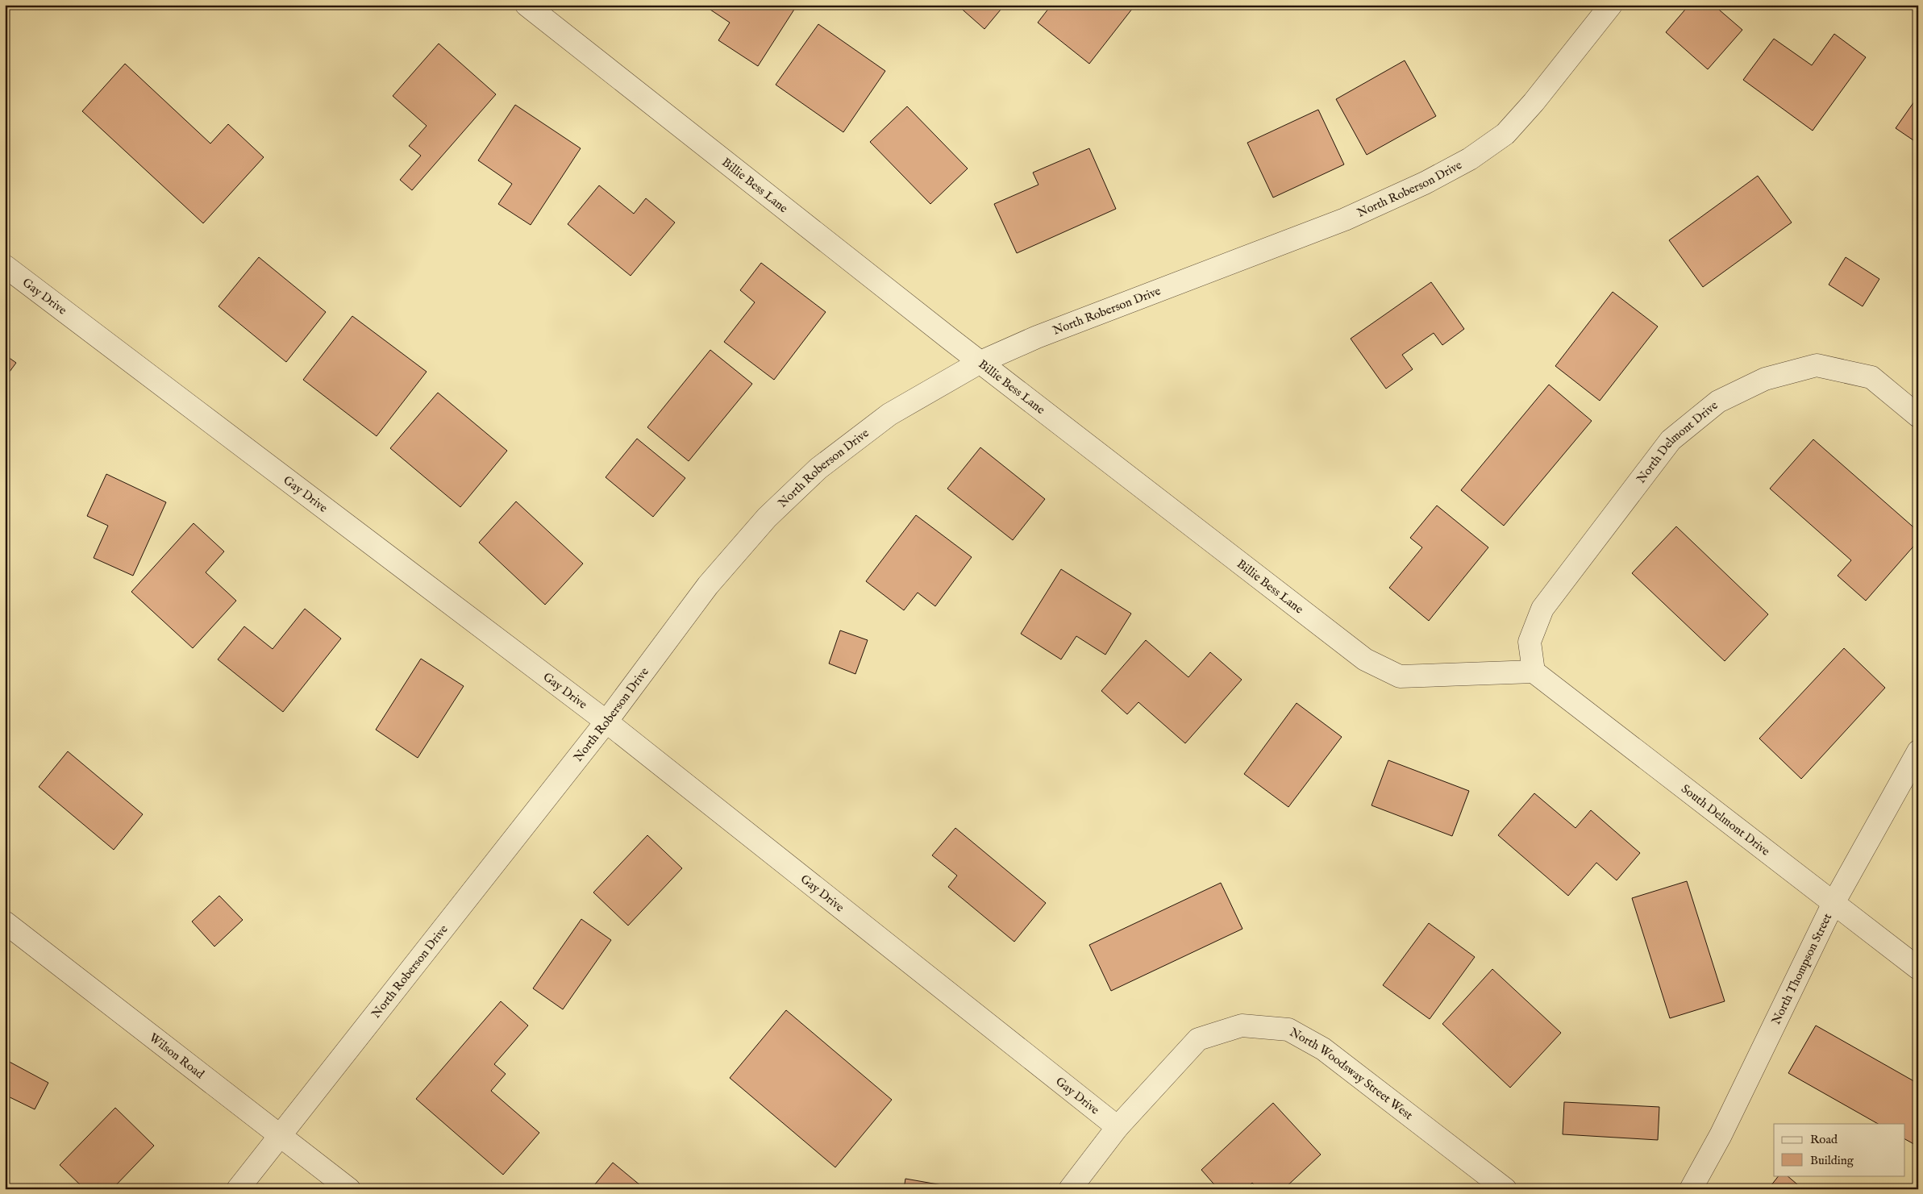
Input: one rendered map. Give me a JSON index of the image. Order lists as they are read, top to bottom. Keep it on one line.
{"streets":{"street":["Billie Bess Lane","North Roberson Drive","Gay Drive","North Delmont Drive","South Delmont Drive","North Thompson Street","Wilson Road","North Woodsway Street West"]},"crossings":[["Billie Bess Lane","North Roberson Drive"],["Billie Bess Lane","North Delmont Drive"],["Billie Bess Lane","South Delmont Drive"],["North Roberson Drive","Gay Drive"],["North Roberson Drive","Wilson Road"],["Gay Drive","North Woodsway Street West"],["North Delmont Drive","South Delmont Drive"],["South Delmont Drive","North Thompson Street"]],"legend":["Road","Building"]}
